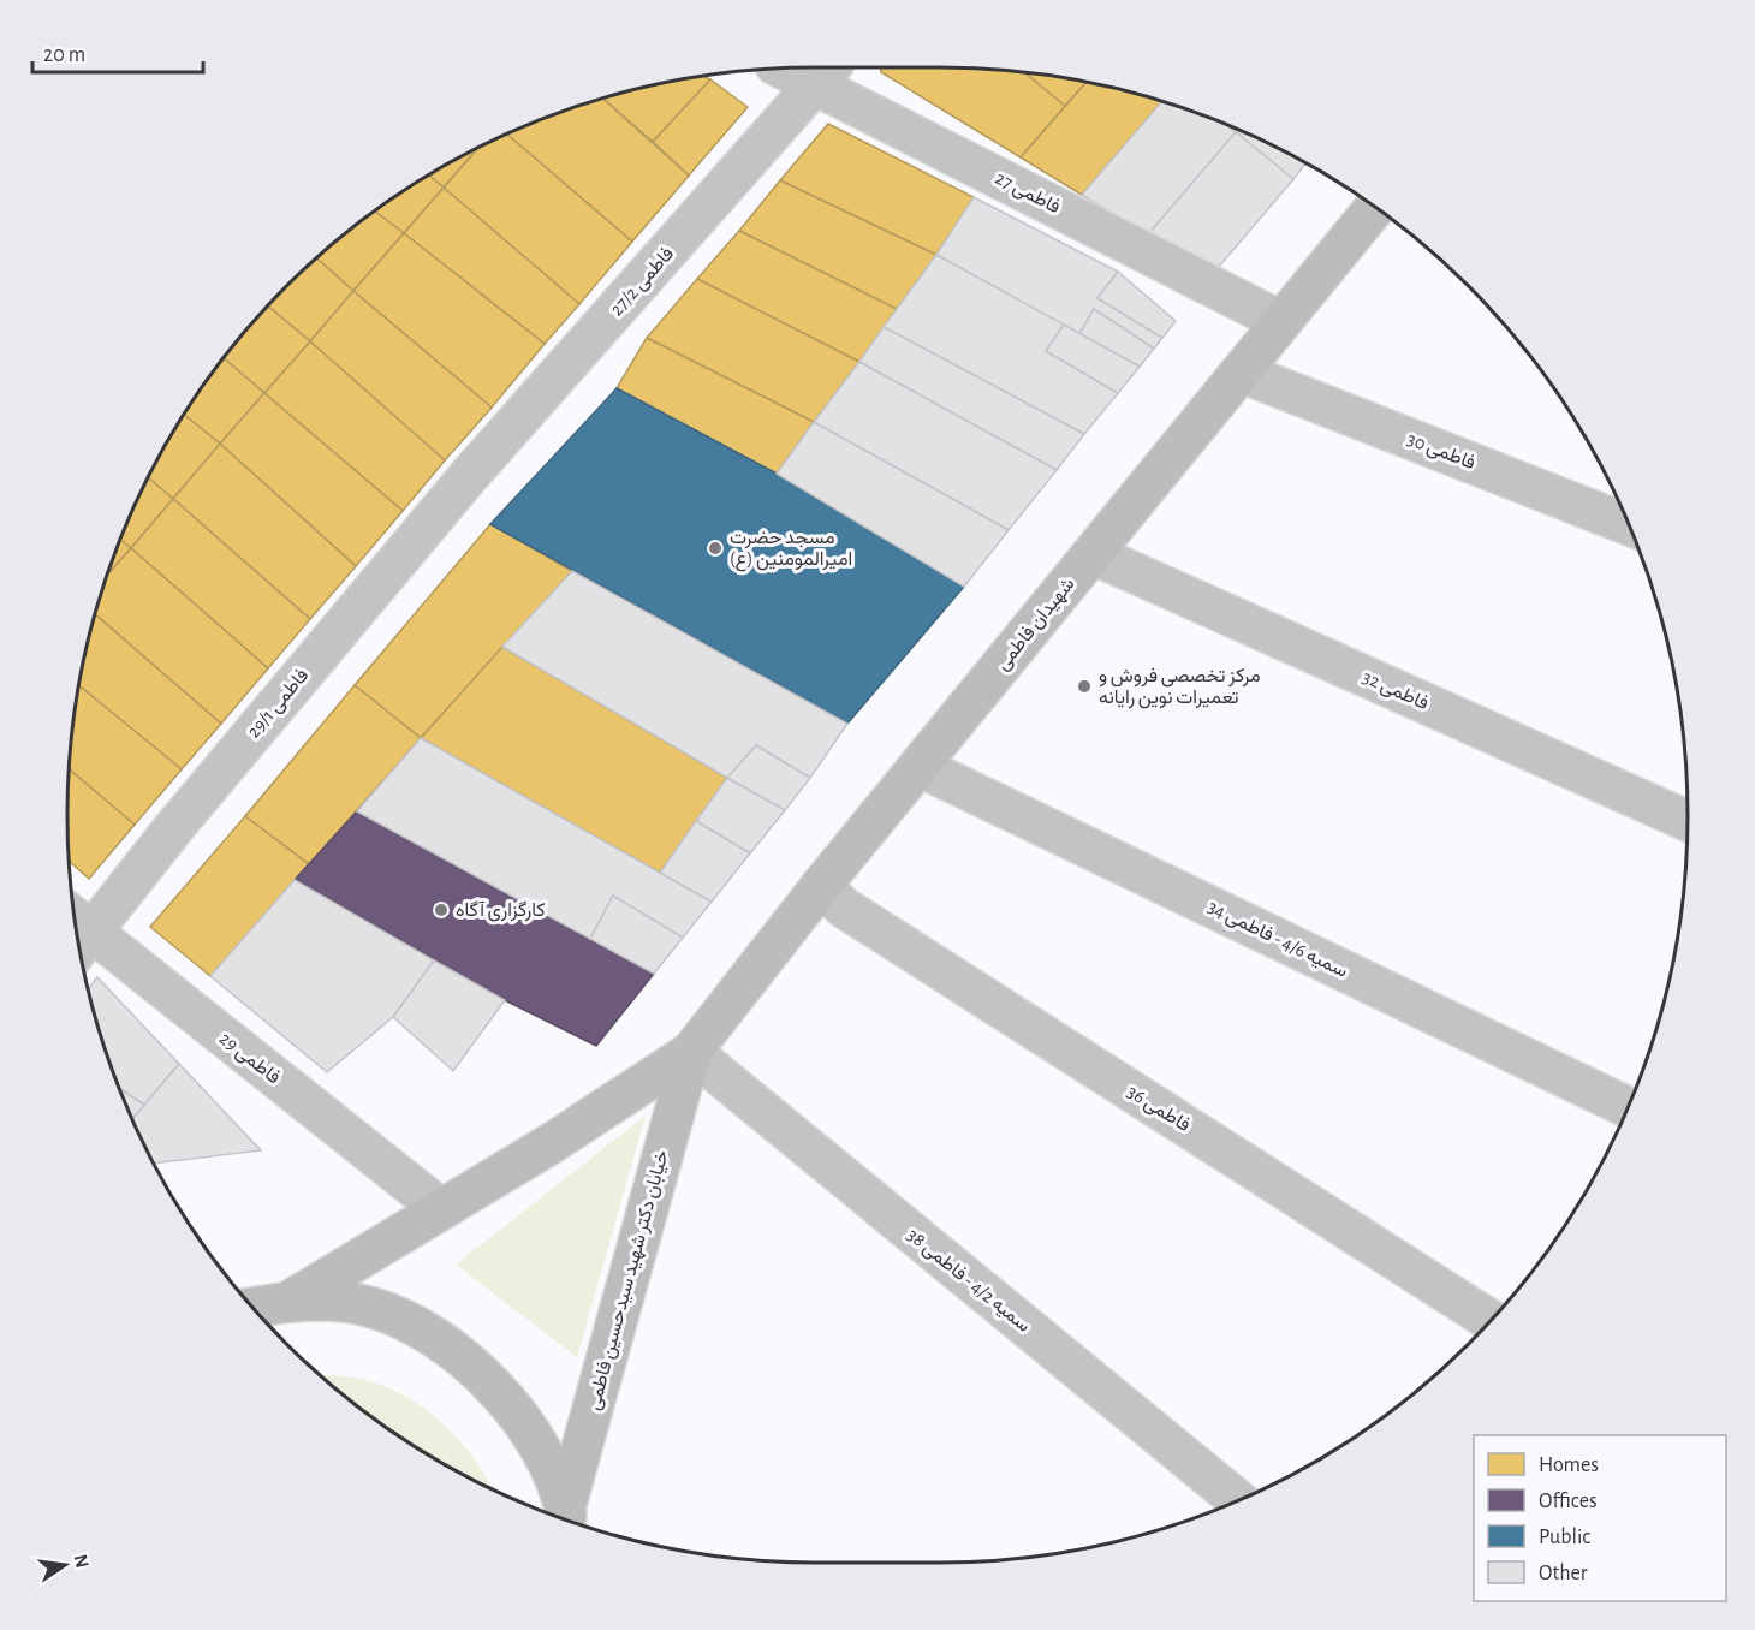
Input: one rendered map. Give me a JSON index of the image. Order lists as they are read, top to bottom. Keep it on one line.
{"streets":{"main road":["شهیدان فاطمی","خیابان دکتر شهید سیدحسین فاطمی"],"street":["فاطمی 27","فاطمی 27/2","فاطمی 30","فاطمی 32","فاطمی 29/1","سمیه 4/6 - فاطمی 34","فاطمی 29","فاطمی 36","سمیه 4/2 - فاطمی 38"]},"crossings":[["فاطمی 27","فاطمی 27/2"],["فاطمی 27","شهیدان فاطمی"],["فاطمی 27/2","فاطمی 29/1"],["فاطمی 30","شهیدان فاطمی"],["شهیدان فاطمی","فاطمی 32"],["شهیدان فاطمی","سمیه 4/6 - فاطمی 34"],["شهیدان فاطمی","فاطمی 36"],["شهیدان فاطمی","خیابان دکتر شهید سیدحسین فاطمی"],["شهیدان فاطمی","سمیه 4/2 - فاطمی 38"],["فاطمی 29/1","فاطمی 29"],["خیابان دکتر شهید سیدحسین فاطمی","سمیه 4/2 - فاطمی 38"]],"places":["مسجد حضرت امیرالمومنین (ع)","مرکز تخصصی فروش و تعمیرات نوین رایانه","کارگزاری آگاه"],"legend":["Homes","Offices","Public","Other"],"scale_bar":"20 m","north":"right"}
